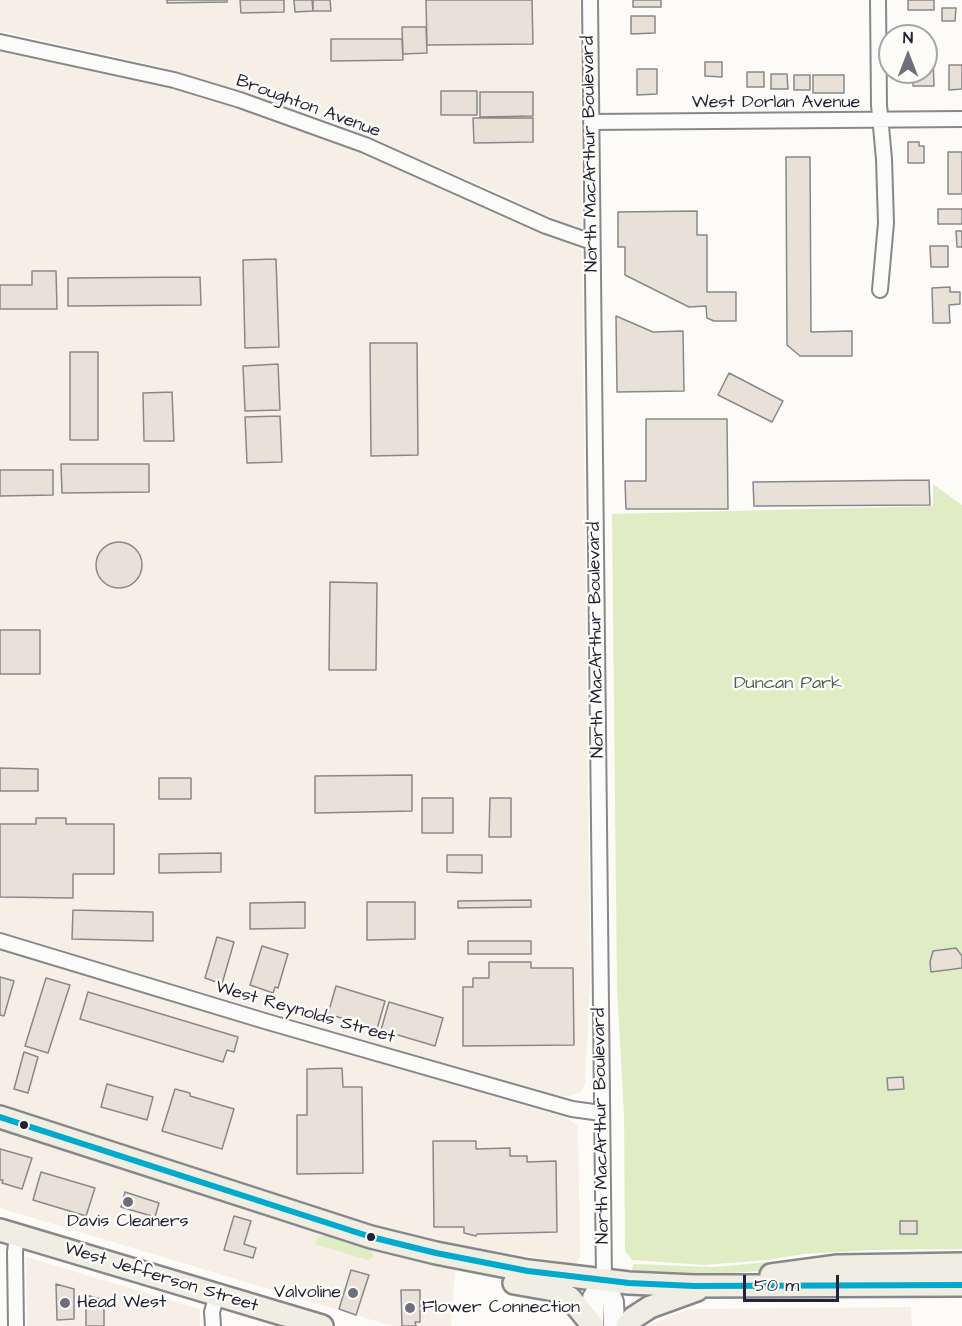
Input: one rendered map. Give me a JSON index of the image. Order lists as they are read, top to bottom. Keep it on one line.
{"streets":{"main road":["North MacArthur Boulevard","West Jefferson Street"],"street":["West Dorlan Avenue","Broughton Avenue","West Reynolds Street"]},"crossings":[["West Dorlan Avenue","North MacArthur Boulevard"],["Broughton Avenue","North MacArthur Boulevard"],["North MacArthur Boulevard","West Reynolds Street"]],"parks":["Duncan Park"],"places":["Davis Cleaners","Valvoline","Head West","Flower Connection"],"scale_bar":"50 m","north":"top"}
